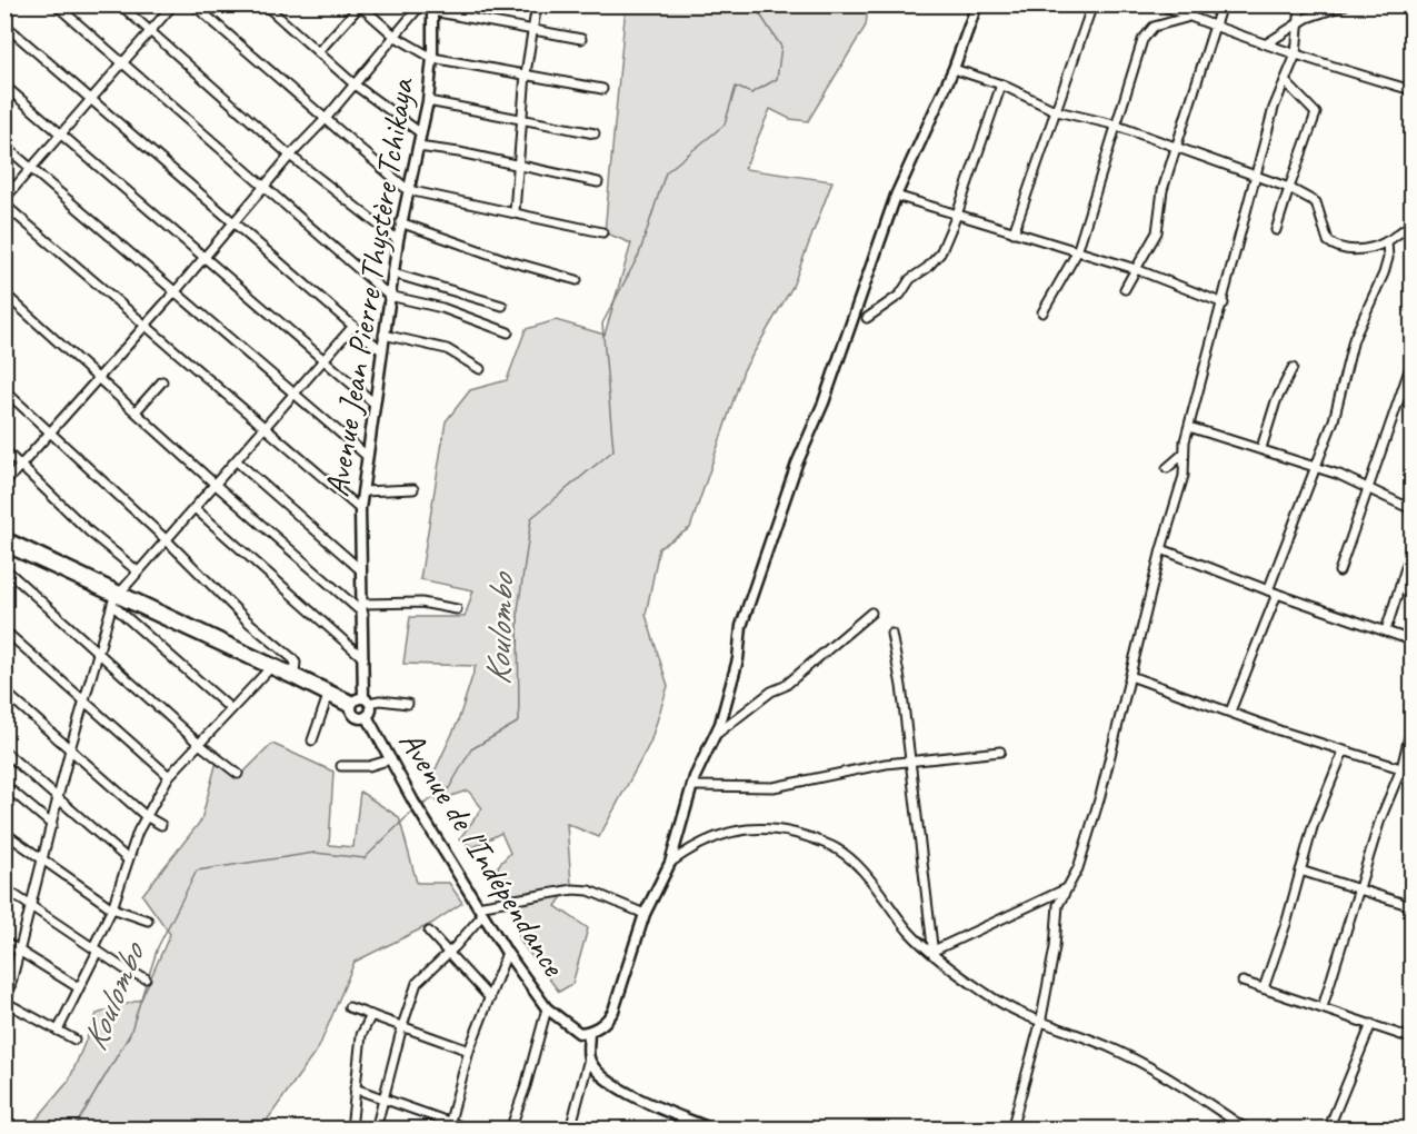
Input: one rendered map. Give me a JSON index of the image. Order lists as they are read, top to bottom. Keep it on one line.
{"streets":{"street":["Avenue Jean Pierre Thystère Tchikaya","Avenue de l'Indépendance"]},"crossings":[["Avenue Jean Pierre Thystère Tchikaya","Avenue de l'Indépendance"]],"water":["Koulombo"]}
